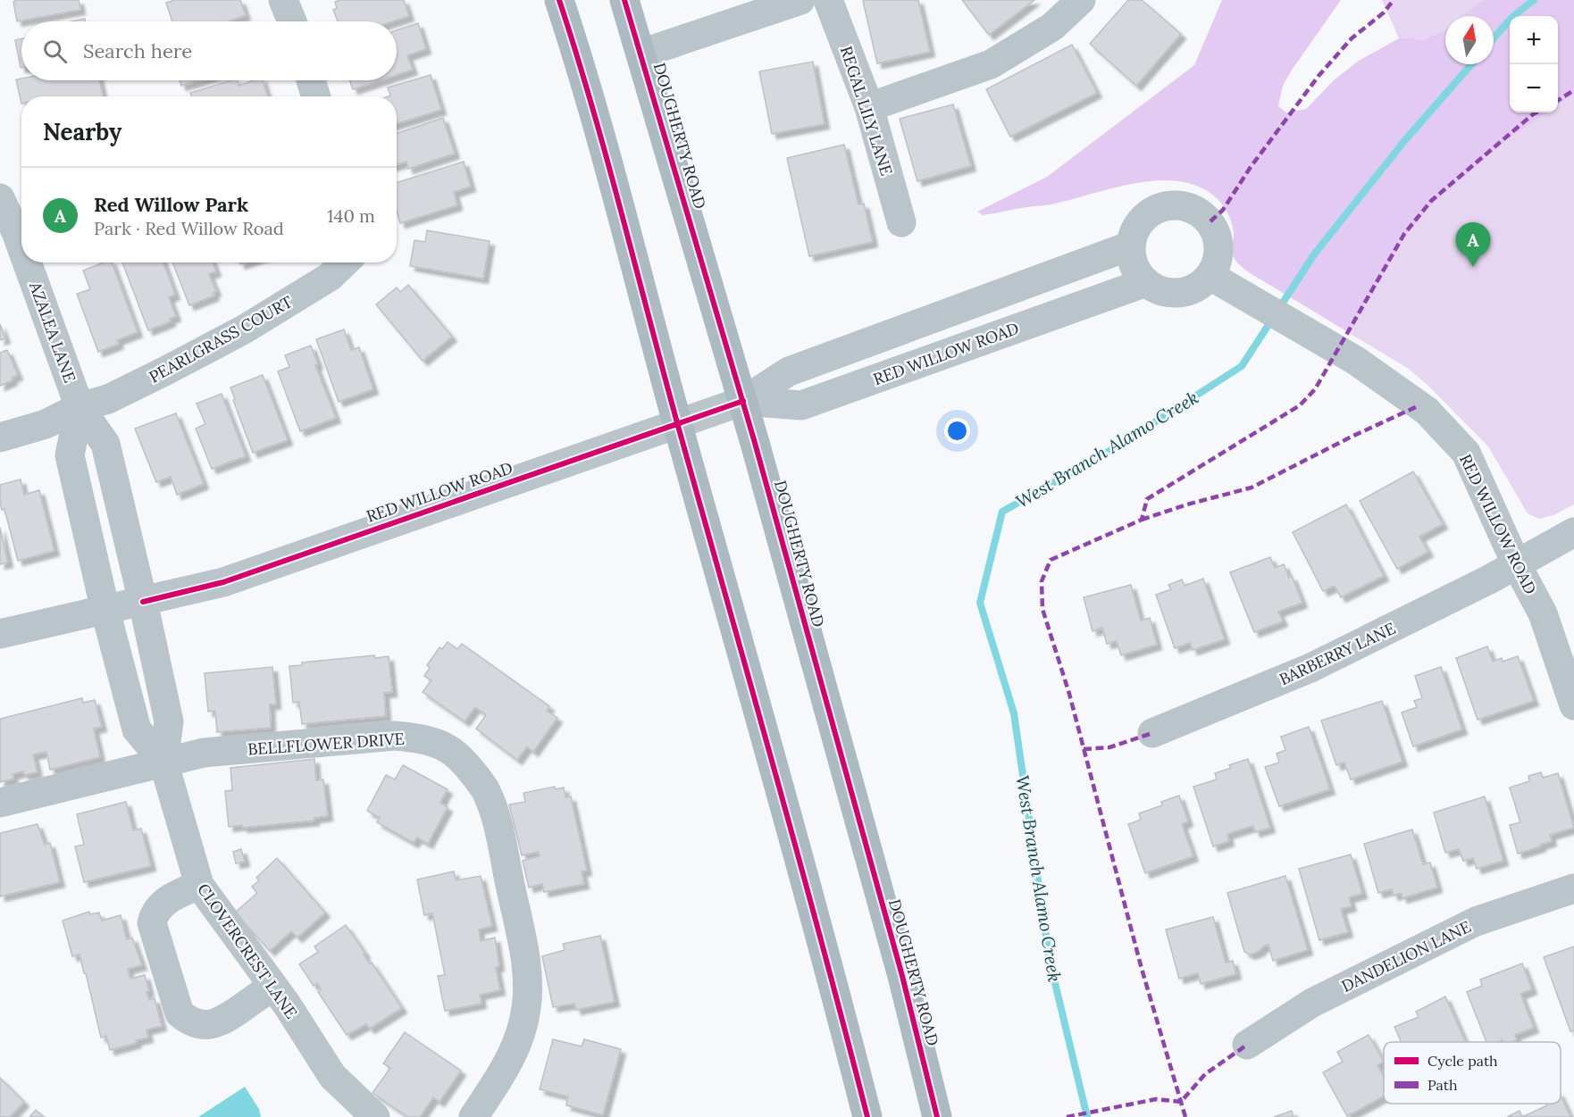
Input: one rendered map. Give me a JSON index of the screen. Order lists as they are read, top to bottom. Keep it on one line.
{"streets":{"main road":["DOUGHERTY ROAD"],"street":["REGAL LILY LANE","AZALEA LANE","PEARLGRASS COURT","RED WILLOW ROAD","BARBERRY LANE","BELLFLOWER DRIVE","CLOVERCREST LANE","DANDELION LANE"]},"crossings":[["DOUGHERTY ROAD","RED WILLOW ROAD"],["AZALEA LANE","PEARLGRASS COURT"],["AZALEA LANE","RED WILLOW ROAD"],["AZALEA LANE","CLOVERCREST LANE"],["RED WILLOW ROAD","BARBERRY LANE"],["RED WILLOW ROAD","CLOVERCREST LANE"],["BELLFLOWER DRIVE","CLOVERCREST LANE"]],"water":["West Branch Alamo Creek"],"legend":["Cycle path","Path"],"north":"top","page":{"map_buttons":["+","−"],"search":"Search here","heading":"Nearby","list":[{"mark":"A","name":"Red Willow Park","note":"Park · Red Willow Road","value":"140 m"}],"pins":"A"}}
